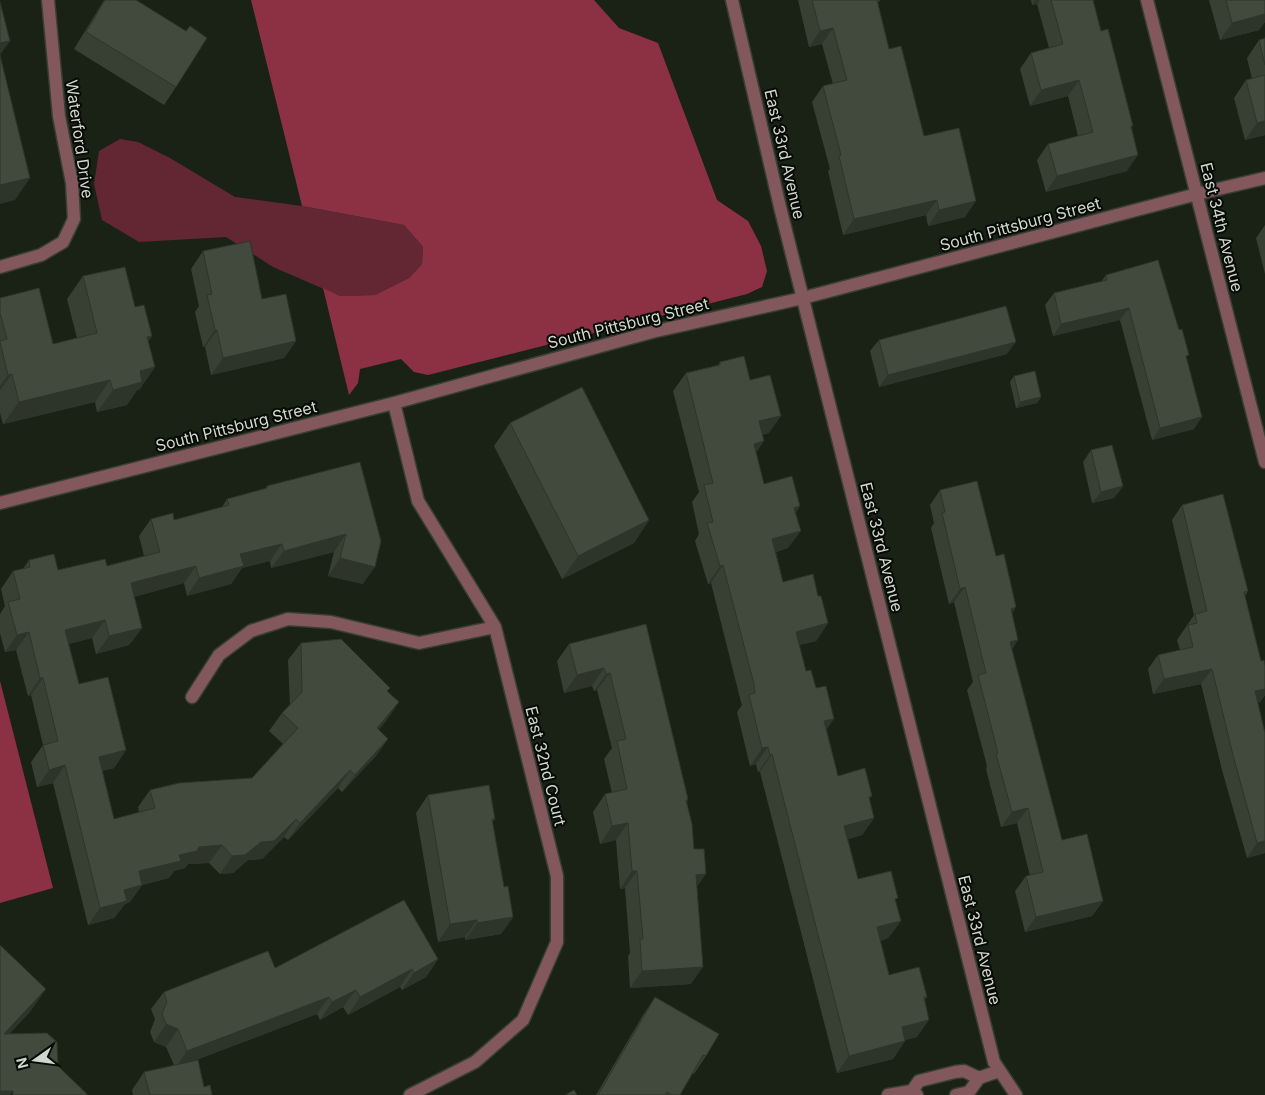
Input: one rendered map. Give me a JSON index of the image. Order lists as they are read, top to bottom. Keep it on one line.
{"streets":{"street":["Waterford Drive","East 33rd Avenue","South Pittsburg Street","East 34th Avenue","East 32nd Court"]},"crossings":[["East 33rd Avenue","South Pittsburg Street"],["South Pittsburg Street","East 34th Avenue"],["South Pittsburg Street","East 32nd Court"]],"north":"left"}
